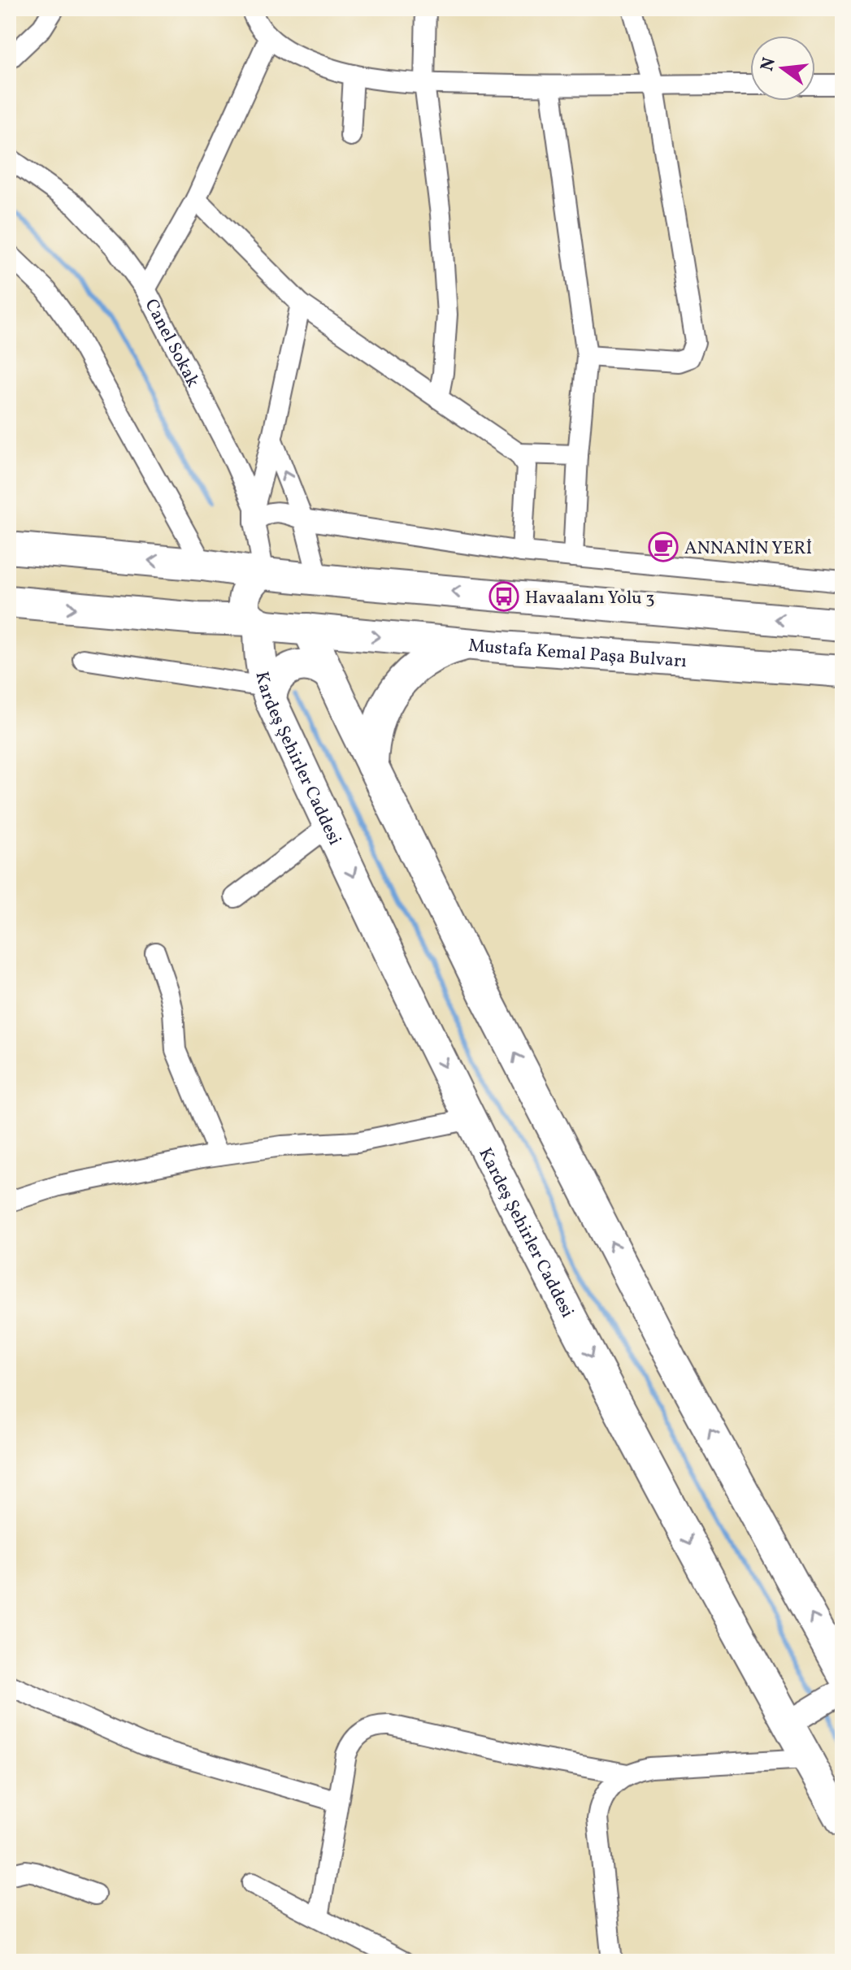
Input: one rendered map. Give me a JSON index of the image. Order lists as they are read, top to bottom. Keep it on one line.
{"streets":{"main road":["Mustafa Kemal Paşa Bulvarı","Kardeş Şehirler Caddesi"],"street":["Canel Sokak"]},"crossings":[["Canel Sokak","Mustafa Kemal Paşa Bulvarı"],["Canel Sokak","Kardeş Şehirler Caddesi"],["Mustafa Kemal Paşa Bulvarı","Kardeş Şehirler Caddesi"]],"places":{"cafe":["ANNANİN YERİ"],"bus stop":["Havaalanı Yolu 3"]},"north":"left"}
